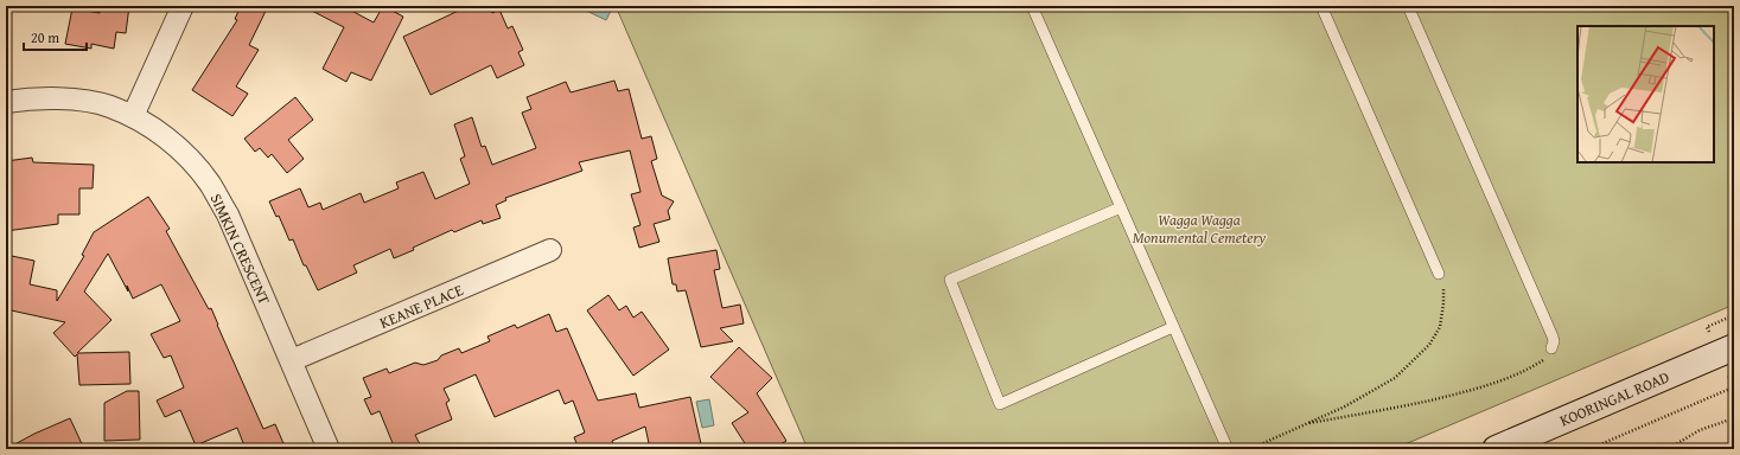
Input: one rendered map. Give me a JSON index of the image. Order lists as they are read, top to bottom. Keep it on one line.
{"streets":{"main road":["KOORINGAL ROAD"],"street":["SIMKIN CRESCENT","KEANE PLACE"]},"crossings":[["SIMKIN CRESCENT","KEANE PLACE"]],"parks":["Wagga Wagga Monumental Cemetery"],"scale_bar":"20 m"}
